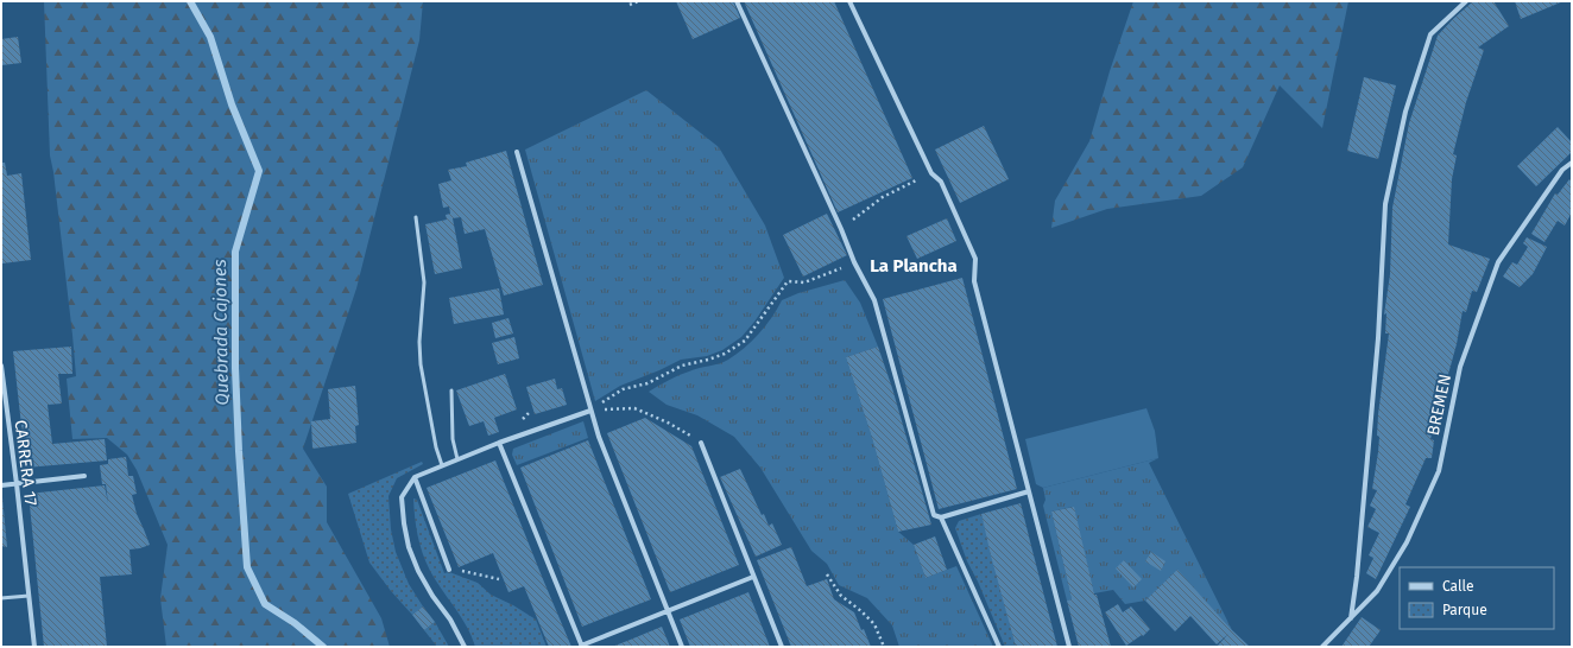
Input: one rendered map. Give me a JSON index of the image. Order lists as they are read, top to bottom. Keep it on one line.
{"streets":{"street":["BREMEN","CARRERA 17"]},"districts":["La Plancha"],"water":["Quebrada Cajones"],"legend":["Calle","Parque"]}
